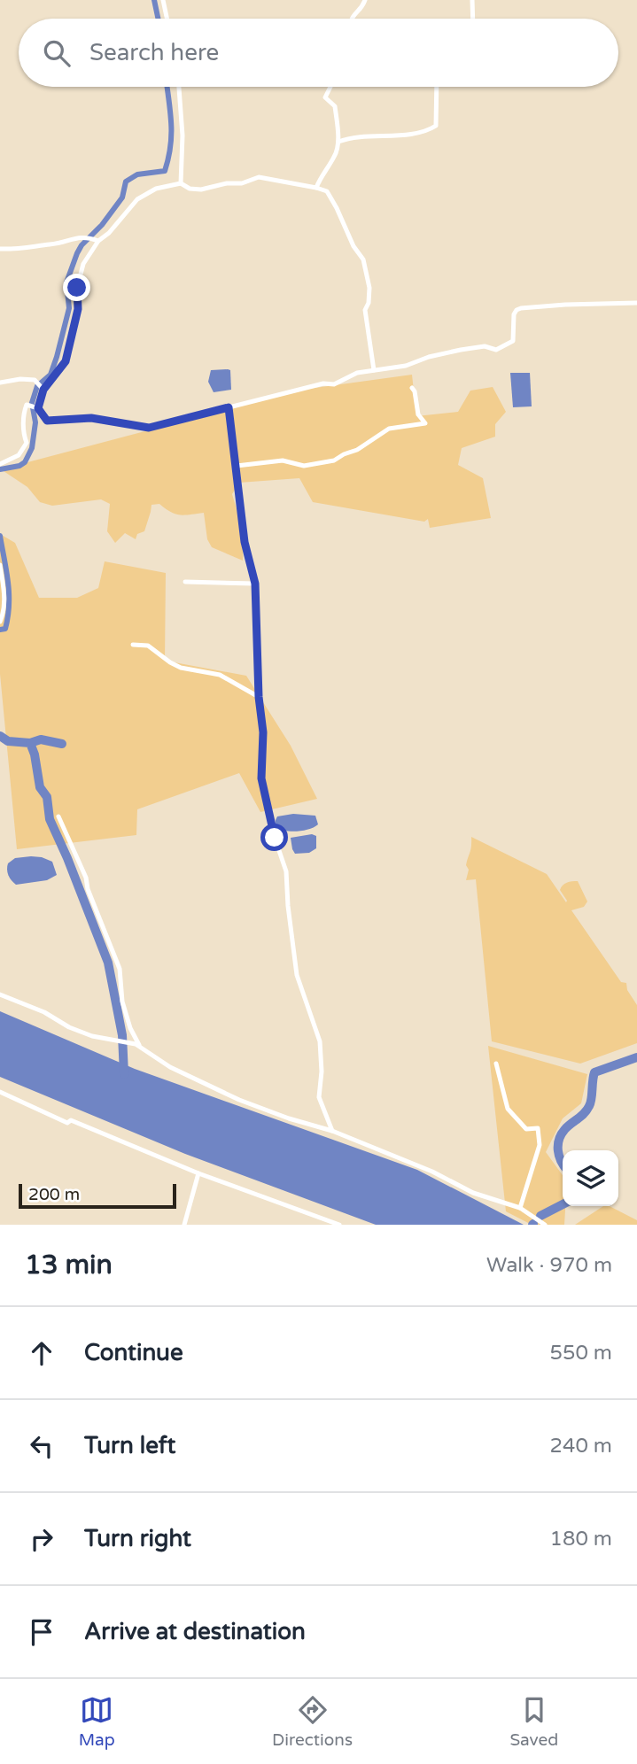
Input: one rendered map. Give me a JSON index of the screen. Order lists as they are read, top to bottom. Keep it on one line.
{"scale_bar":"200 m","page":{"search":"Search here","scale":"200 m","heading":["13 min","Walk · 970 m"],"list":[["Continue","550 m"],["Turn left","240 m"],["Turn right","180 m"],"Arrive at destination"],"nav":["Map","Directions","Saved"]}}
